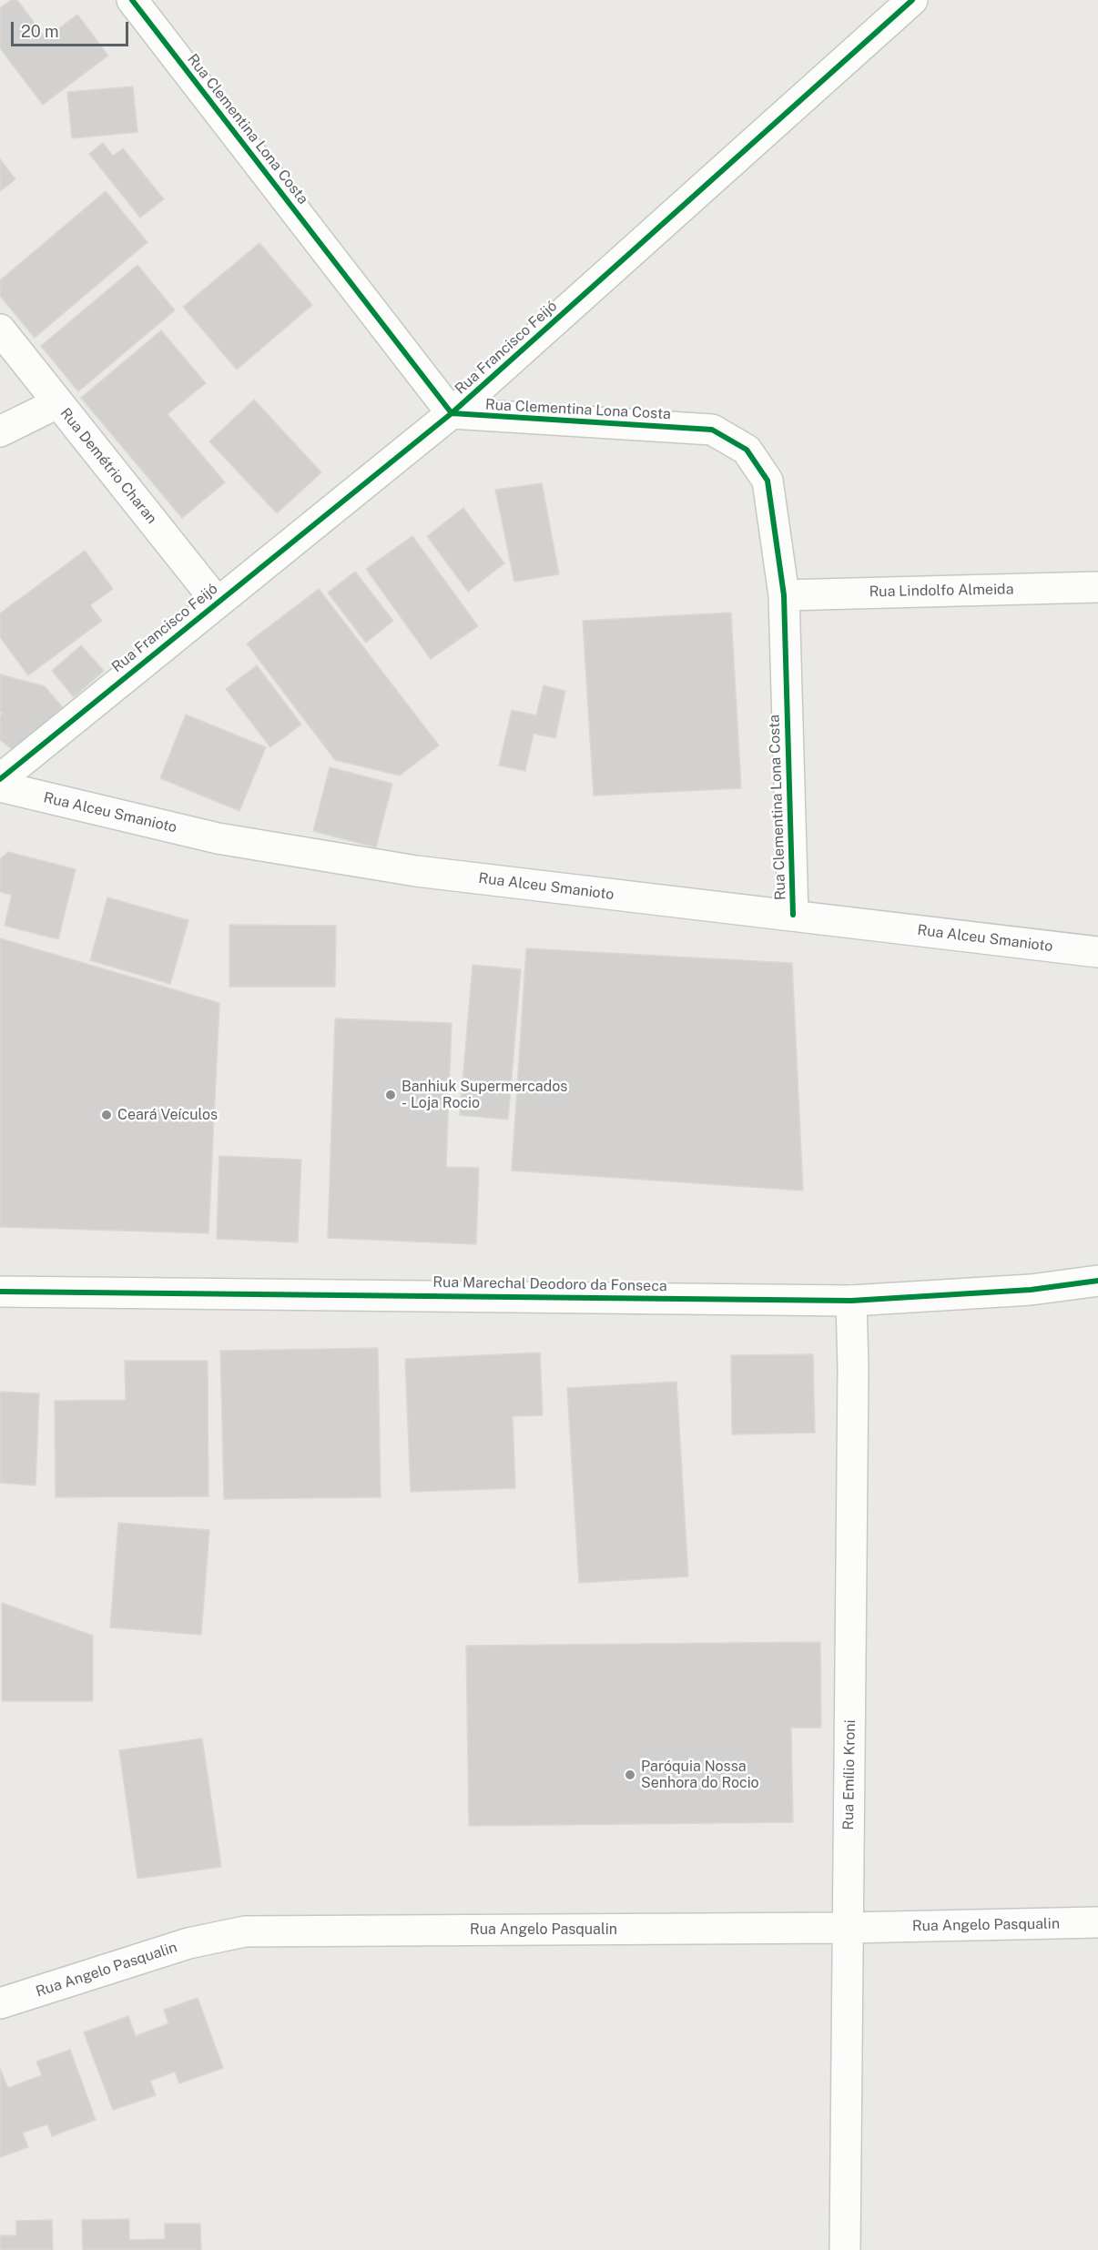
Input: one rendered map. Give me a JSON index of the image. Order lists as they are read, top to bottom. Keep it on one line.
{"streets":{"street":["Rua Clementina Lona Costa","Rua Francisco Feijó","Rua Demétrio Charan","Rua Lindolfo Almeida","Rua Alceu Smanioto","Rua Marechal Deodoro da Fonseca","Rua Emílio Kroni","Rua Angelo Pasqualin"]},"crossings":[["Rua Clementina Lona Costa","Rua Francisco Feijó"],["Rua Clementina Lona Costa","Rua Lindolfo Almeida"],["Rua Clementina Lona Costa","Rua Alceu Smanioto"],["Rua Francisco Feijó","Rua Demétrio Charan"],["Rua Marechal Deodoro da Fonseca","Rua Emílio Kroni"],["Rua Emílio Kroni","Rua Angelo Pasqualin"]],"places":["Banhiuk Supermercados - Loja Rocio","Ceará Veículos","Paróquia Nossa Senhora do Rocio"],"scale_bar":"20 m"}
